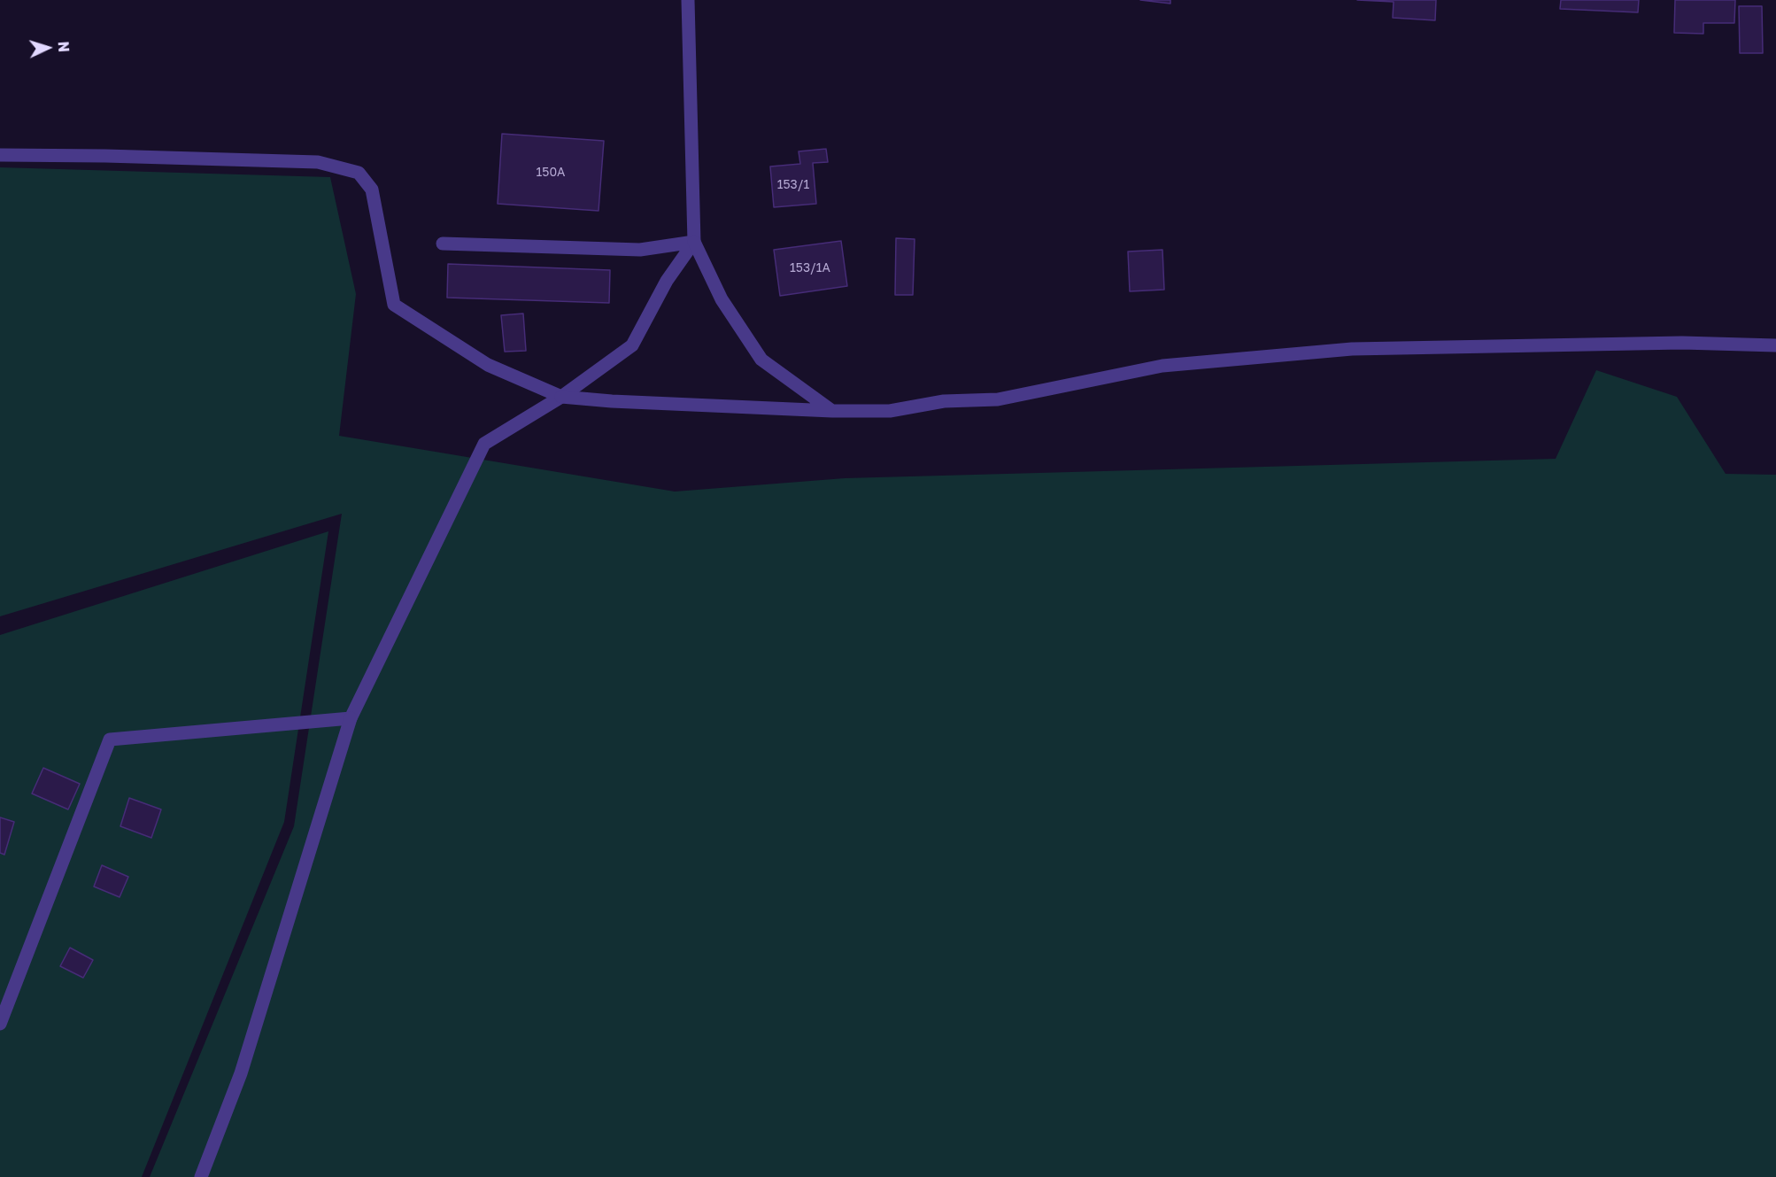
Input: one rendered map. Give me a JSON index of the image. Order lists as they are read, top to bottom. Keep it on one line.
{"house_numbers":["150А","153/1","153/1А"],"north":"right"}
